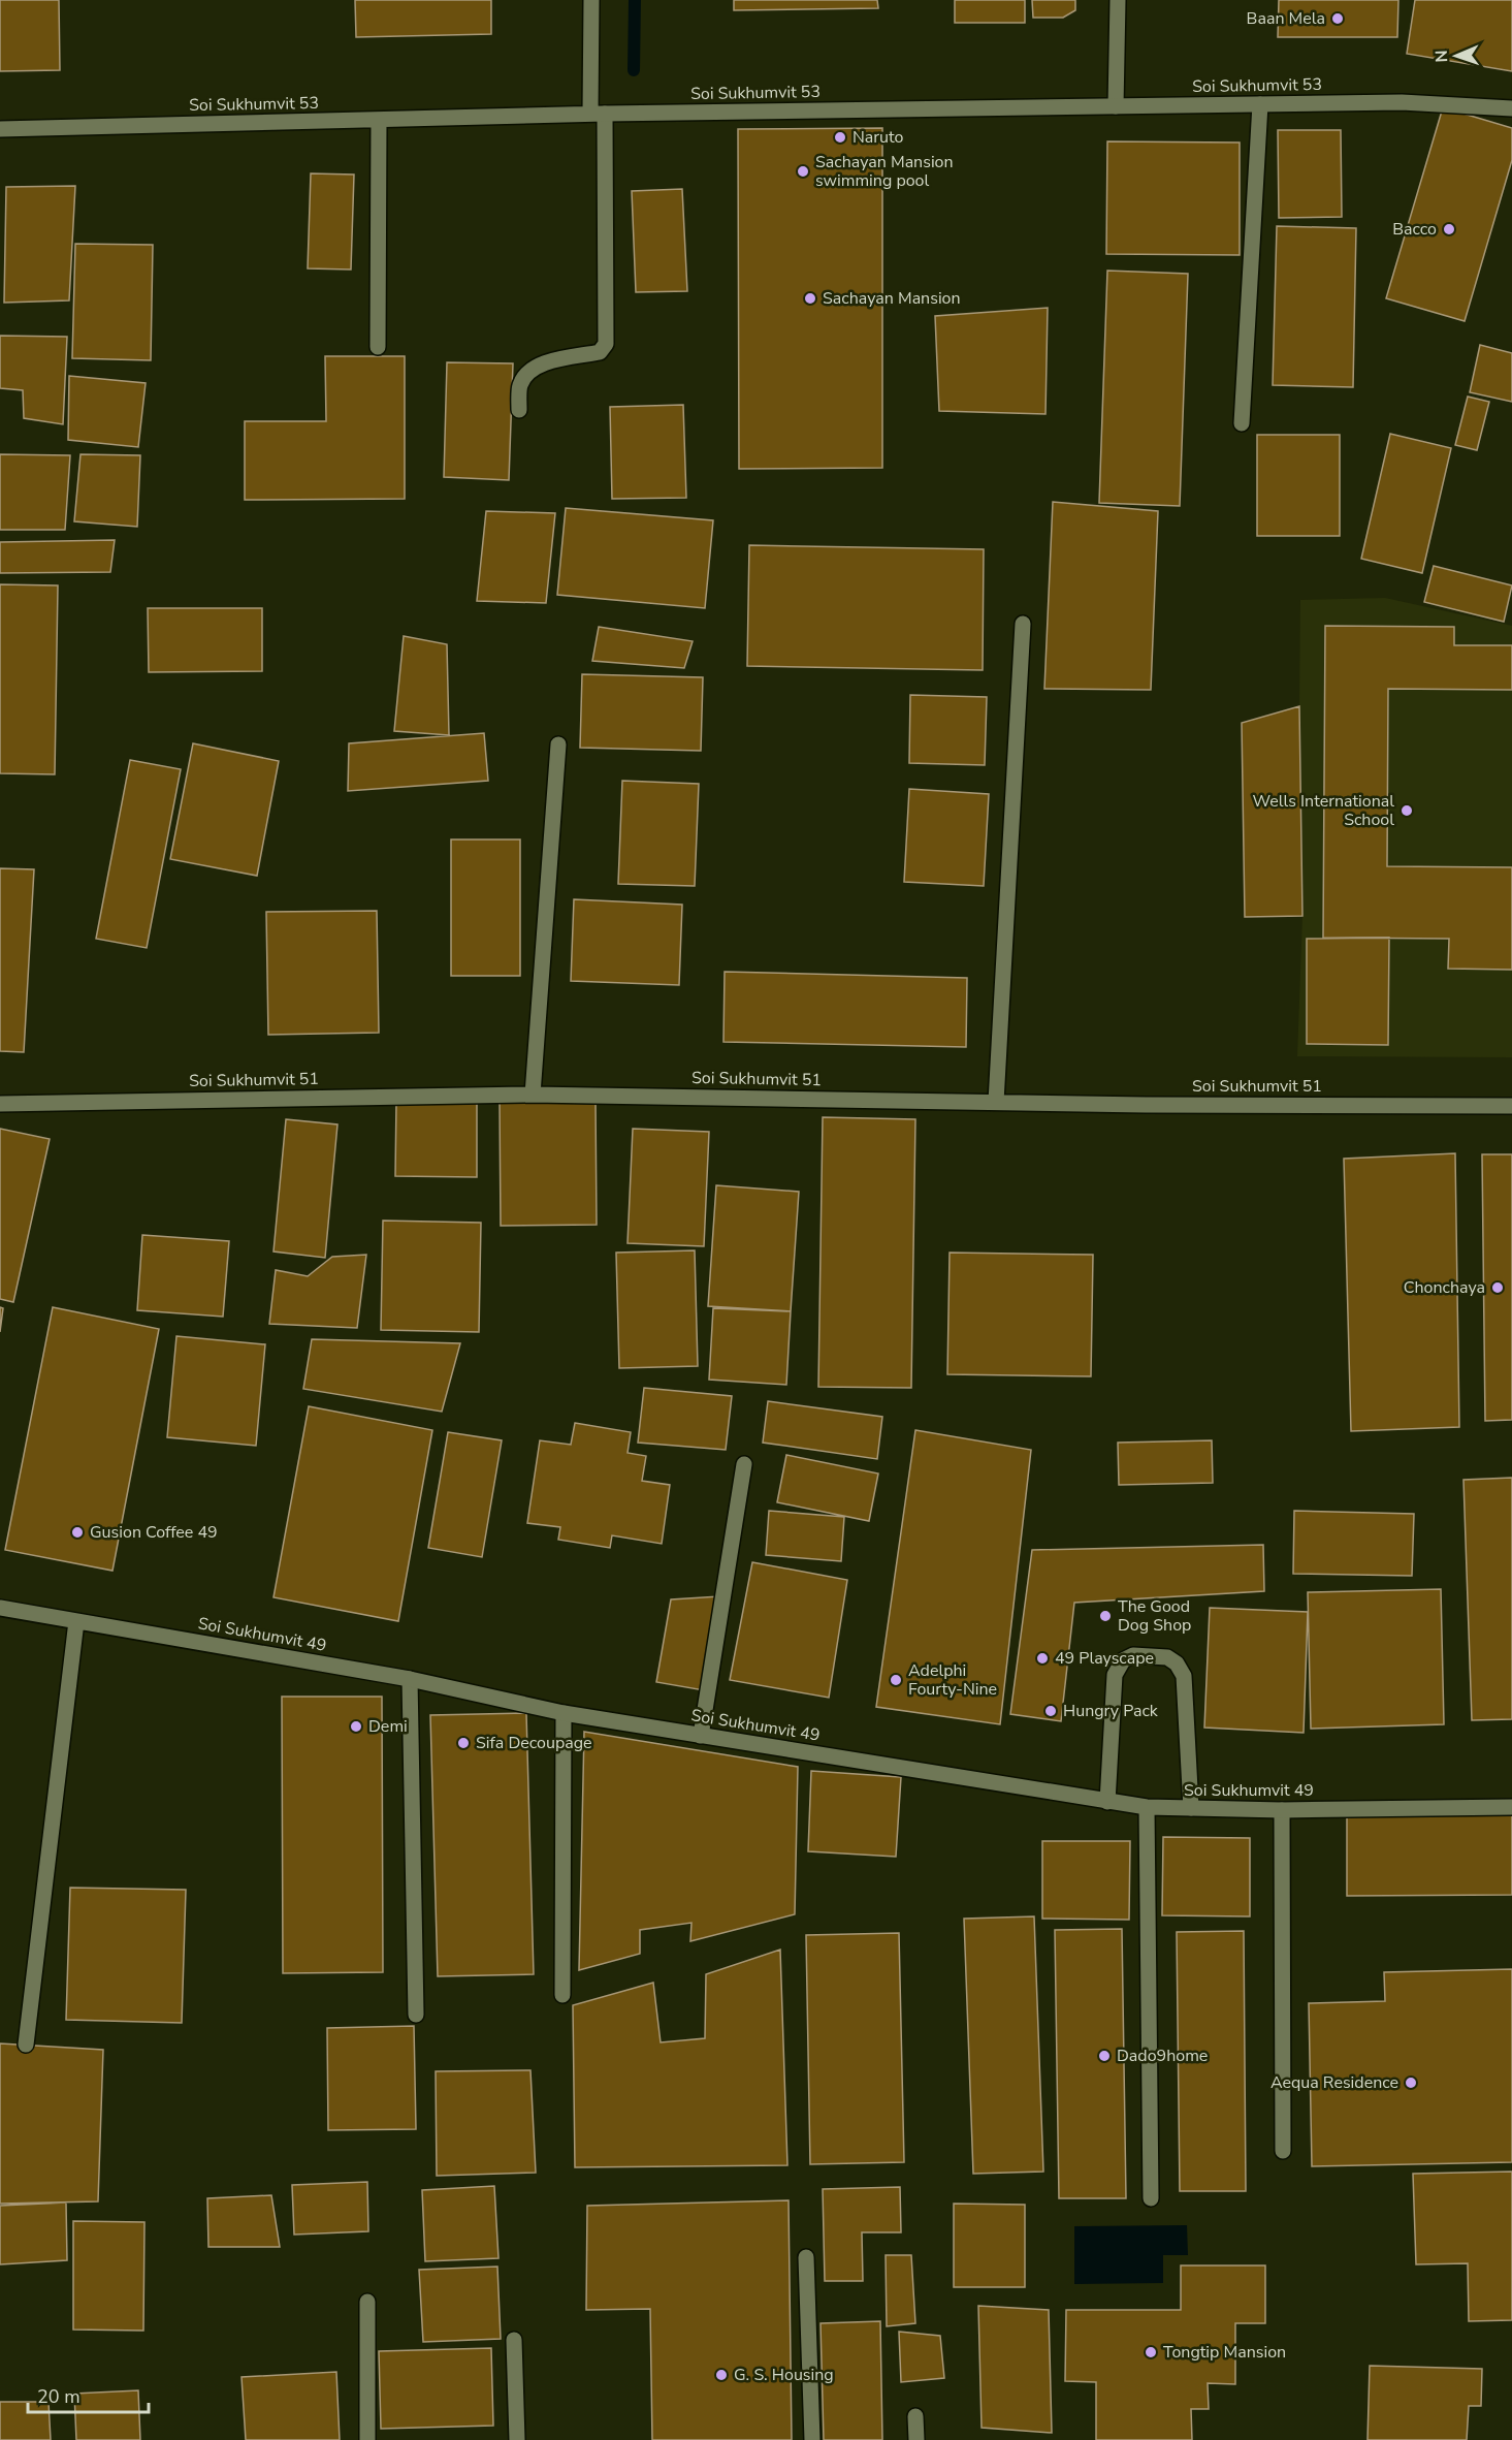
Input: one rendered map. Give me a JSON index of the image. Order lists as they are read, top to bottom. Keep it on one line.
{"streets":{"street":["Soi Sukhumvit 53","Soi Sukhumvit 51","Soi Sukhumvit 49"]},"places":["Baan Mela","Naruto","Sachayan Mansion swimming pool","Bacco","Sachayan Mansion","Wells International School","Chonchaya","Gusion Coffee 49","The Good Dog Shop","49 Playscape","Adelphi Fourty-Nine","Hungry Pack","Demi","Sifa Decoupage","Dado9home","Aequa Residence","Tongtip Mansion","G. S. Housing"],"scale_bar":"20 m","north":"left"}
